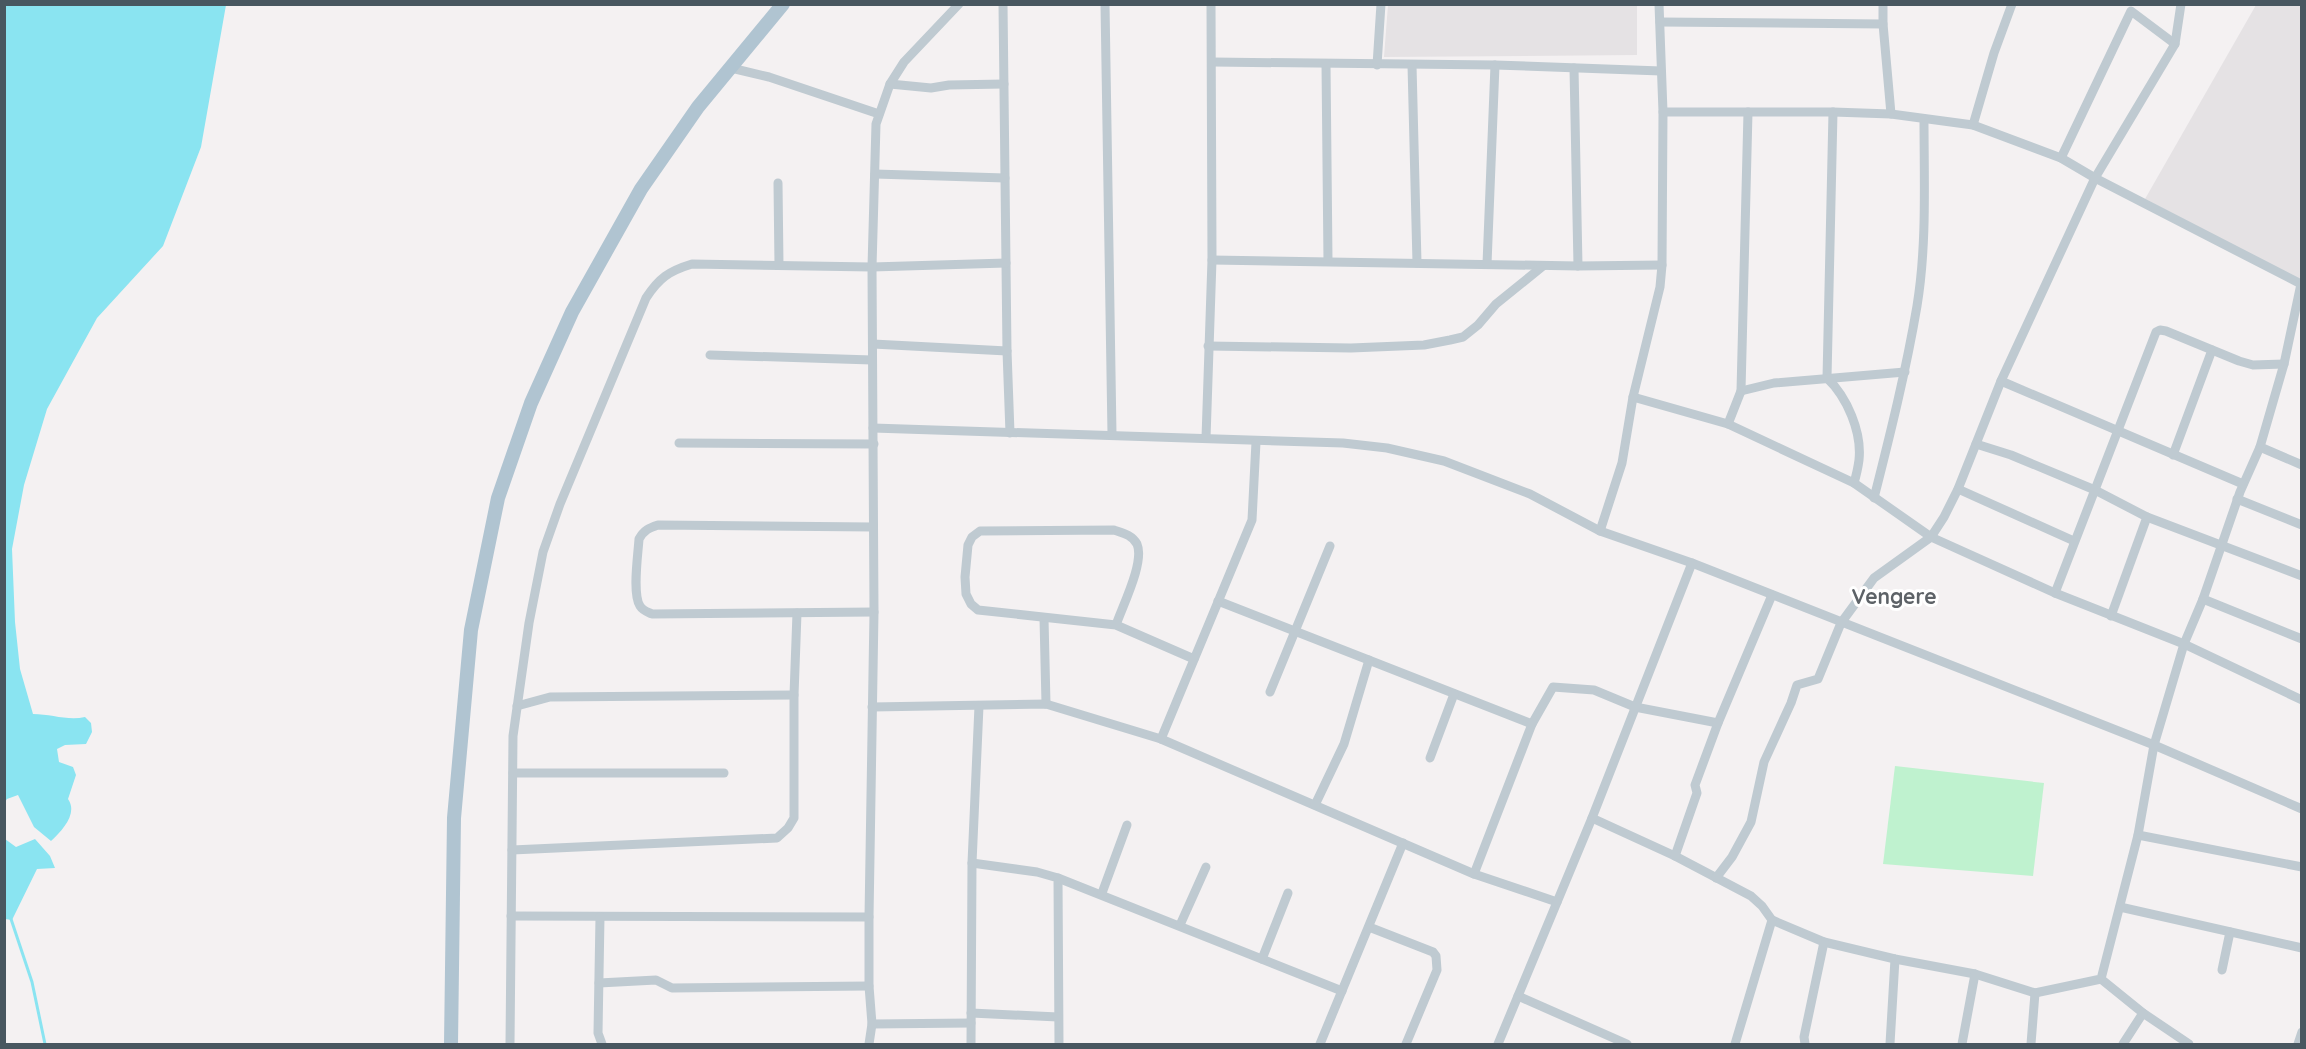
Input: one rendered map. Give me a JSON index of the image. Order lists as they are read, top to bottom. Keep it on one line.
{"districts":["Vengere"]}
